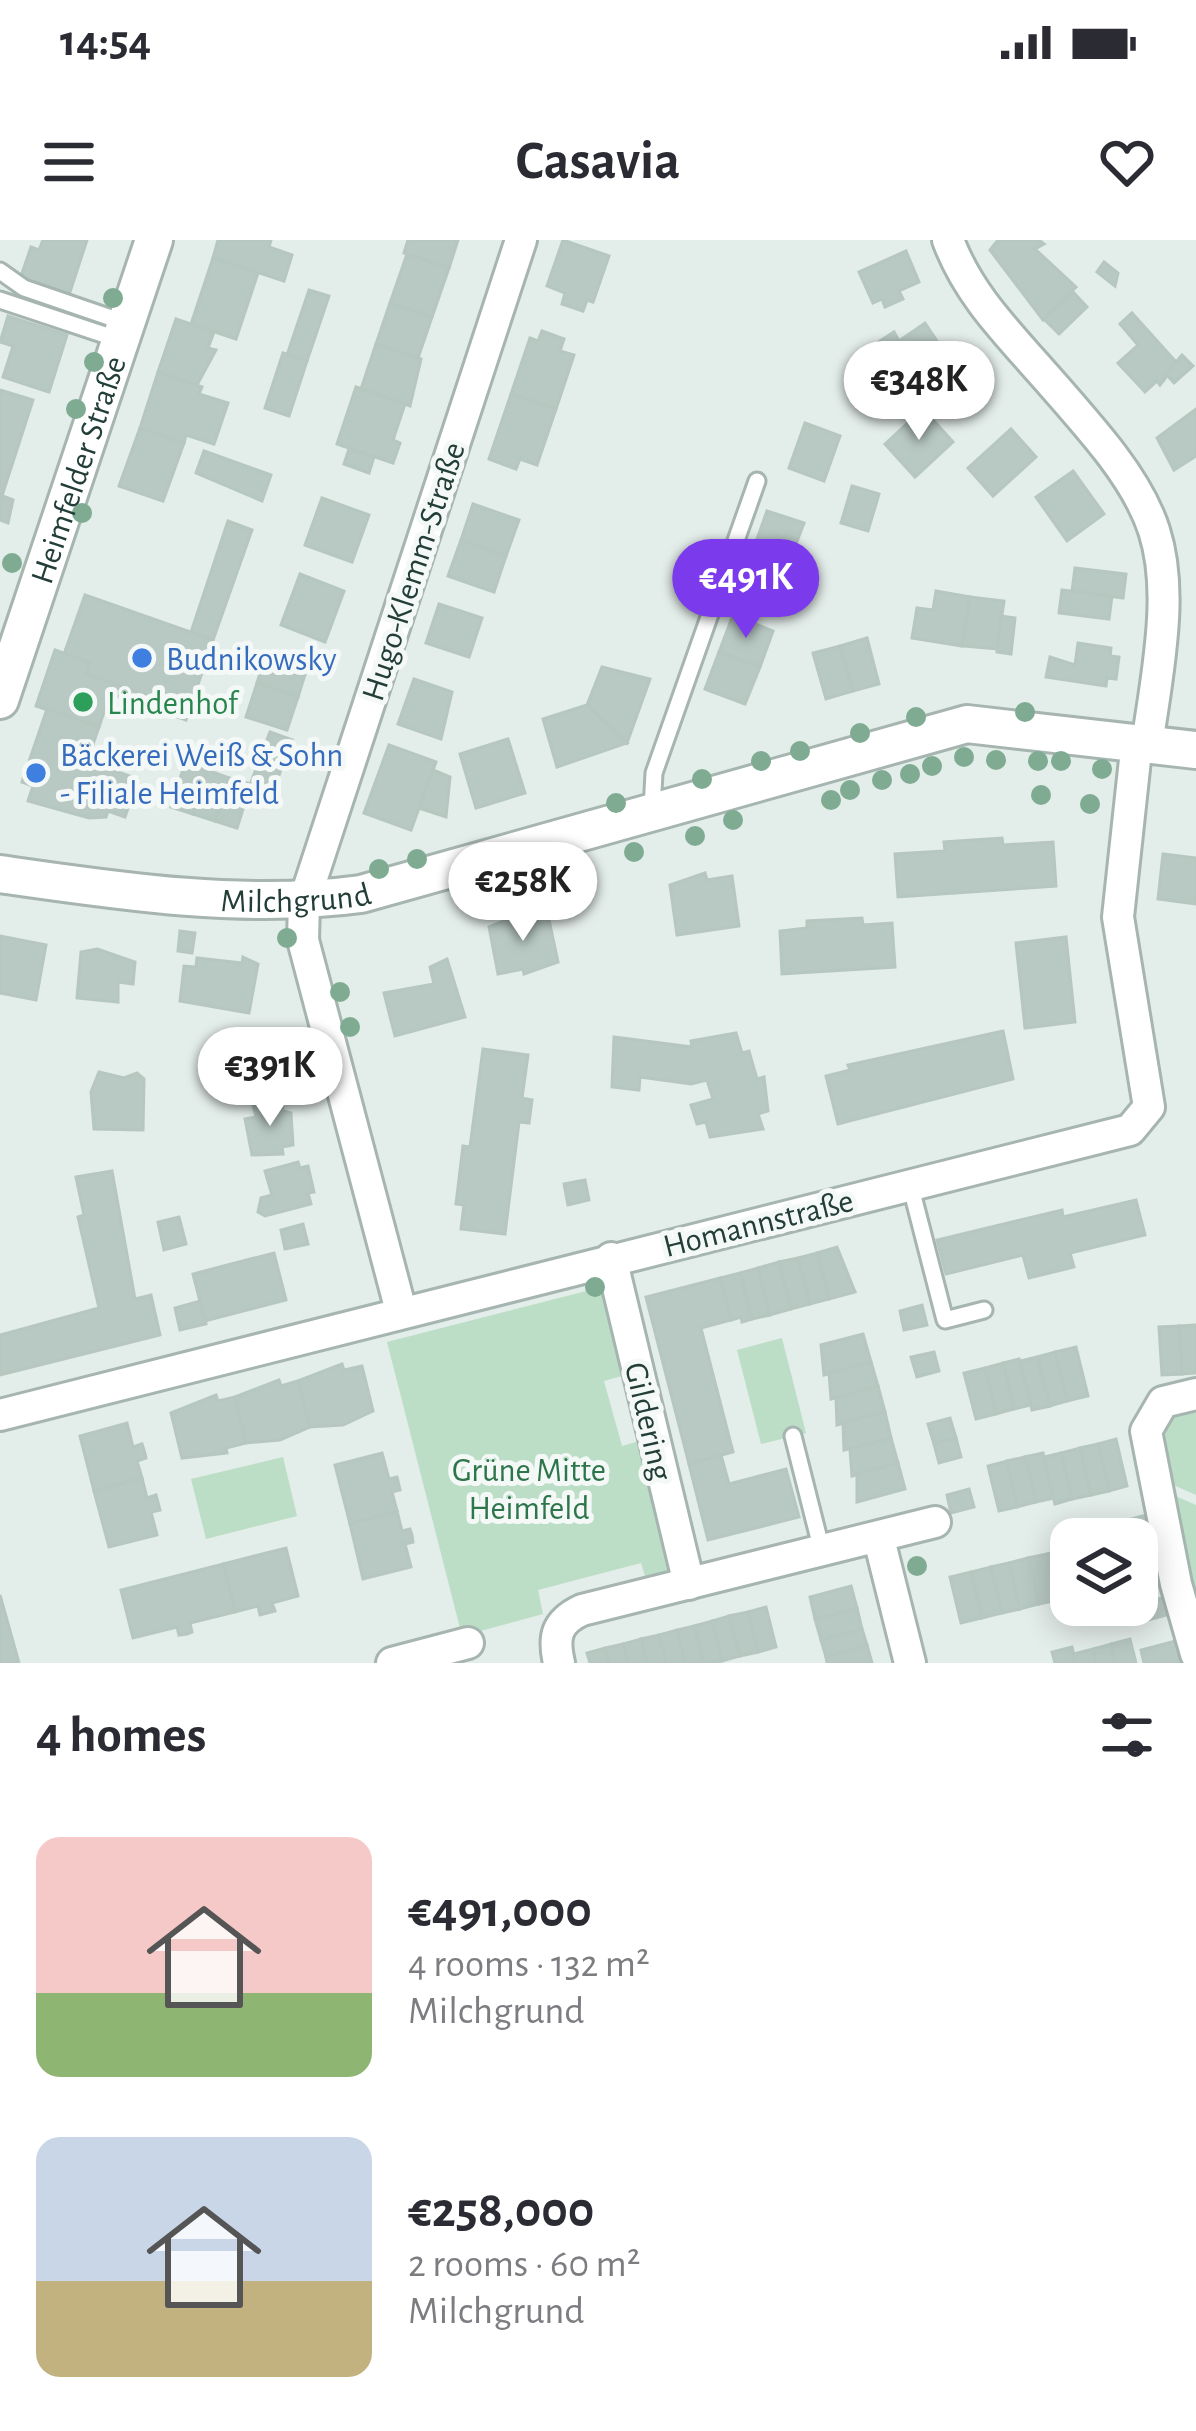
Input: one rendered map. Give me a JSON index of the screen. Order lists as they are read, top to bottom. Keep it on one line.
{"streets":{"street":["Heimfelder Straße","Hugo-Klemm-Straße","Milchgrund","Homannstraße","Gildering"]},"crossings":[["Hugo-Klemm-Straße","Milchgrund"],["Milchgrund","Homannstraße"],["Homannstraße","Gildering"]],"parks":["Grüne Mitte Heimfeld"],"places":["Budnikowsky","Lindenhof","Bäckerei Weiß & Sohn - Filiale Heimfeld"],"page":{"status":"14:54","header":"Casavia","price":["€348K","€491K","€258K","€391K"],"heading":"4 homes","list":[{"name":"€491,000","note":"4 rooms · 132 m² · Milchgrund"},{"name":"€258,000","note":"2 rooms · 60 m² · Milchgrund"}]}}
